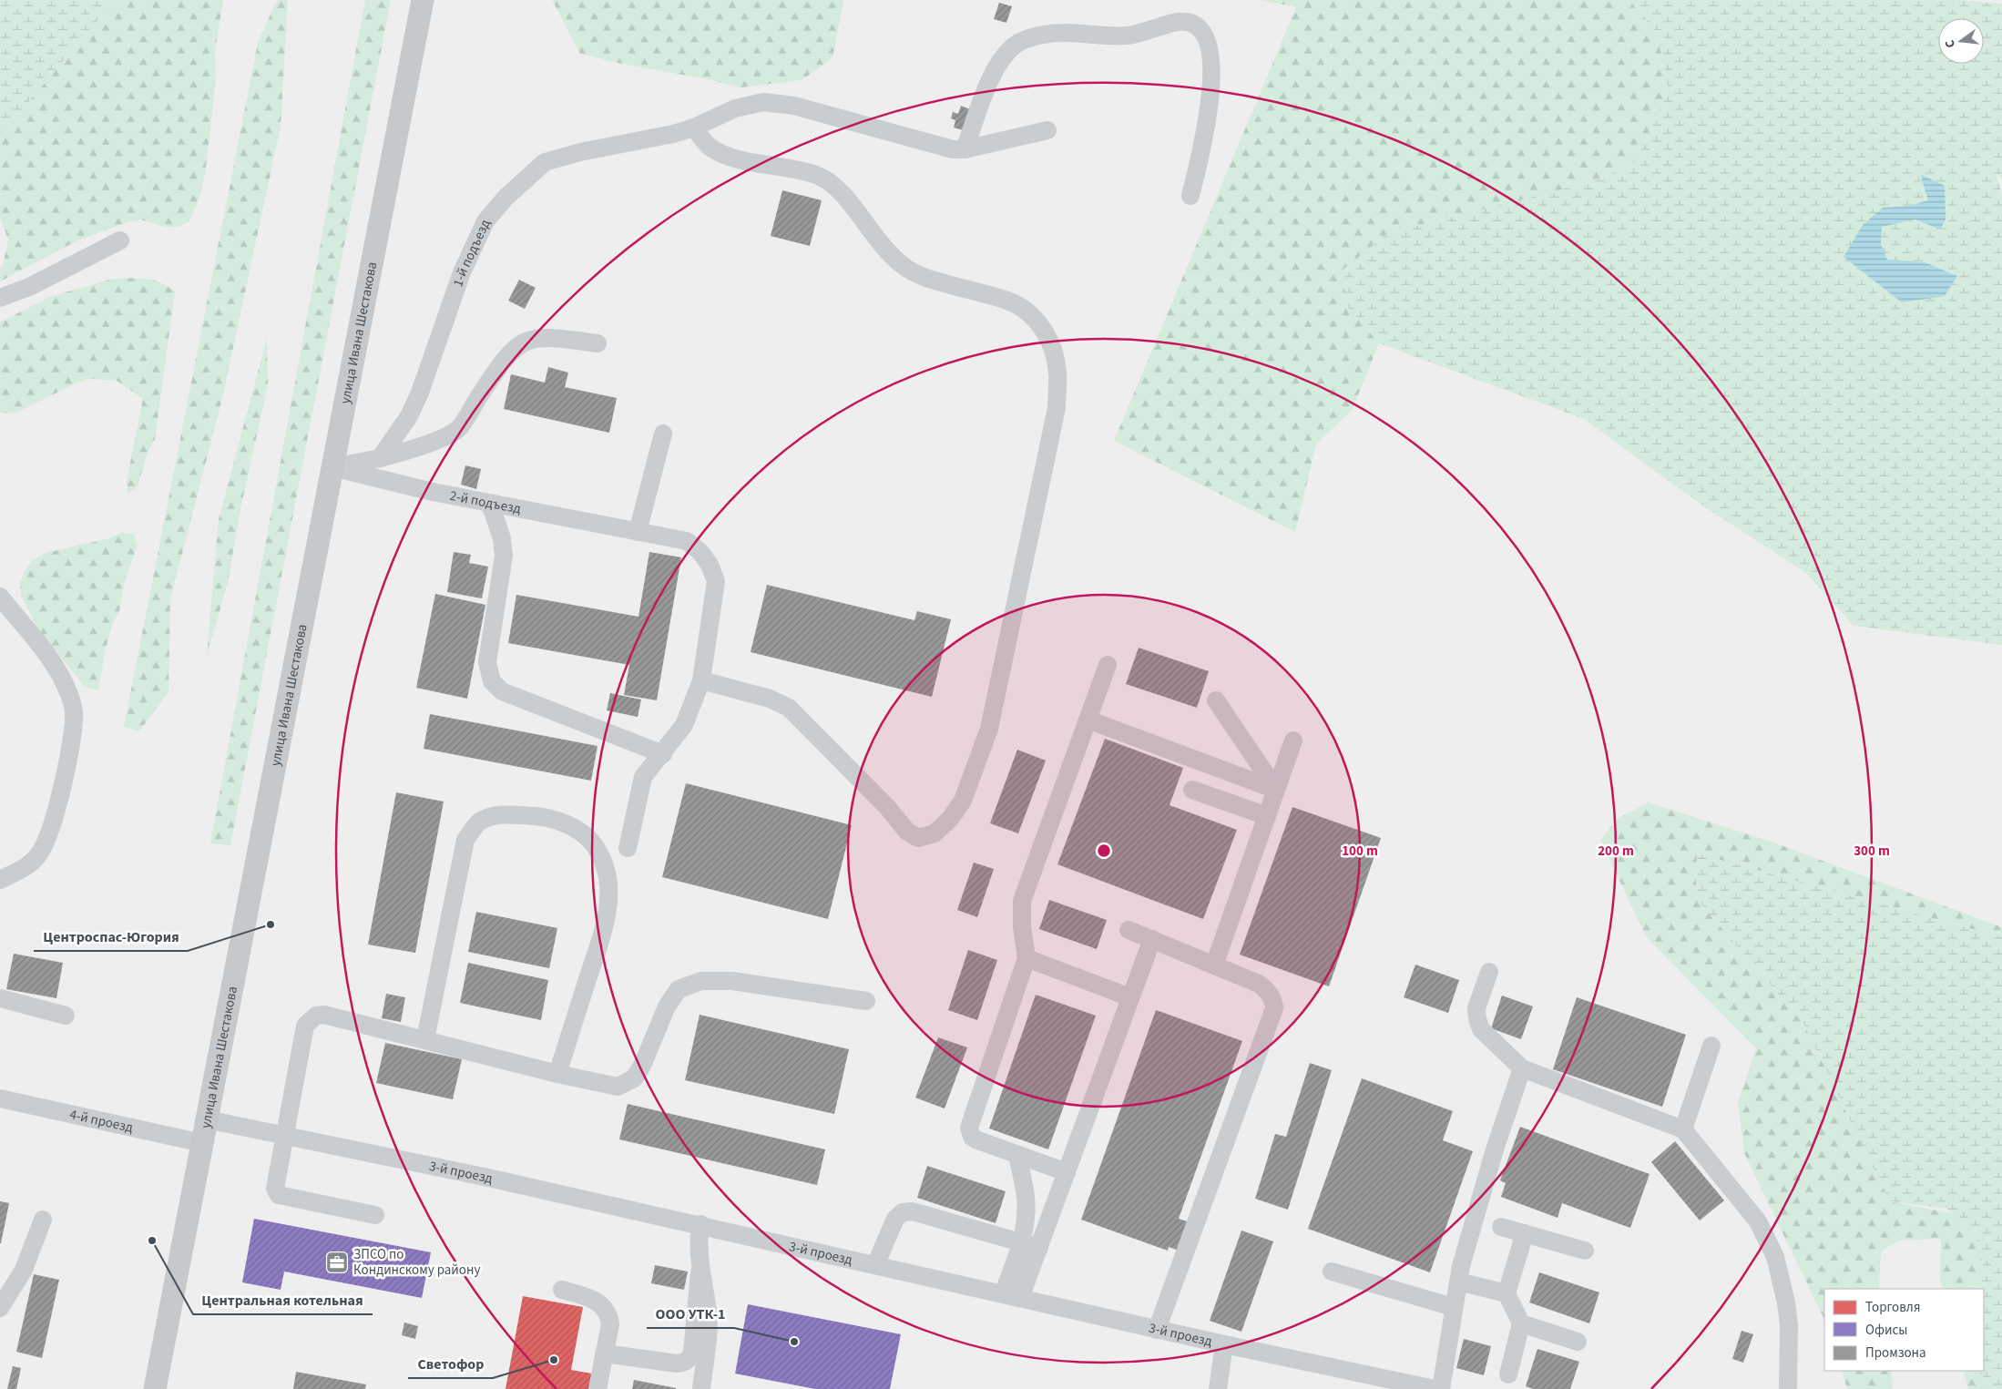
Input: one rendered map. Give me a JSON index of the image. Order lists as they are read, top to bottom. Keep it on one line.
{"streets":{"main road":["улица Ивана Шестакова"],"street":["1-й подъезд","2-й подъезд","4-й проезд","3-й проезд"]},"crossings":[["улица Ивана Шестакова","2-й подъезд"],["улица Ивана Шестакова","4-й проезд"],["улица Ивана Шестакова","3-й проезд"]],"places":{"other":["Центроспас-Югория","Центральная котельная","ООО УТК-1","Светофор"],"office":["ЗПСО по Кондинскому району"]},"legend":["Торговля","Офисы","Промзона"],"north":"left","rings":["100 m","200 m","300 m"]}
